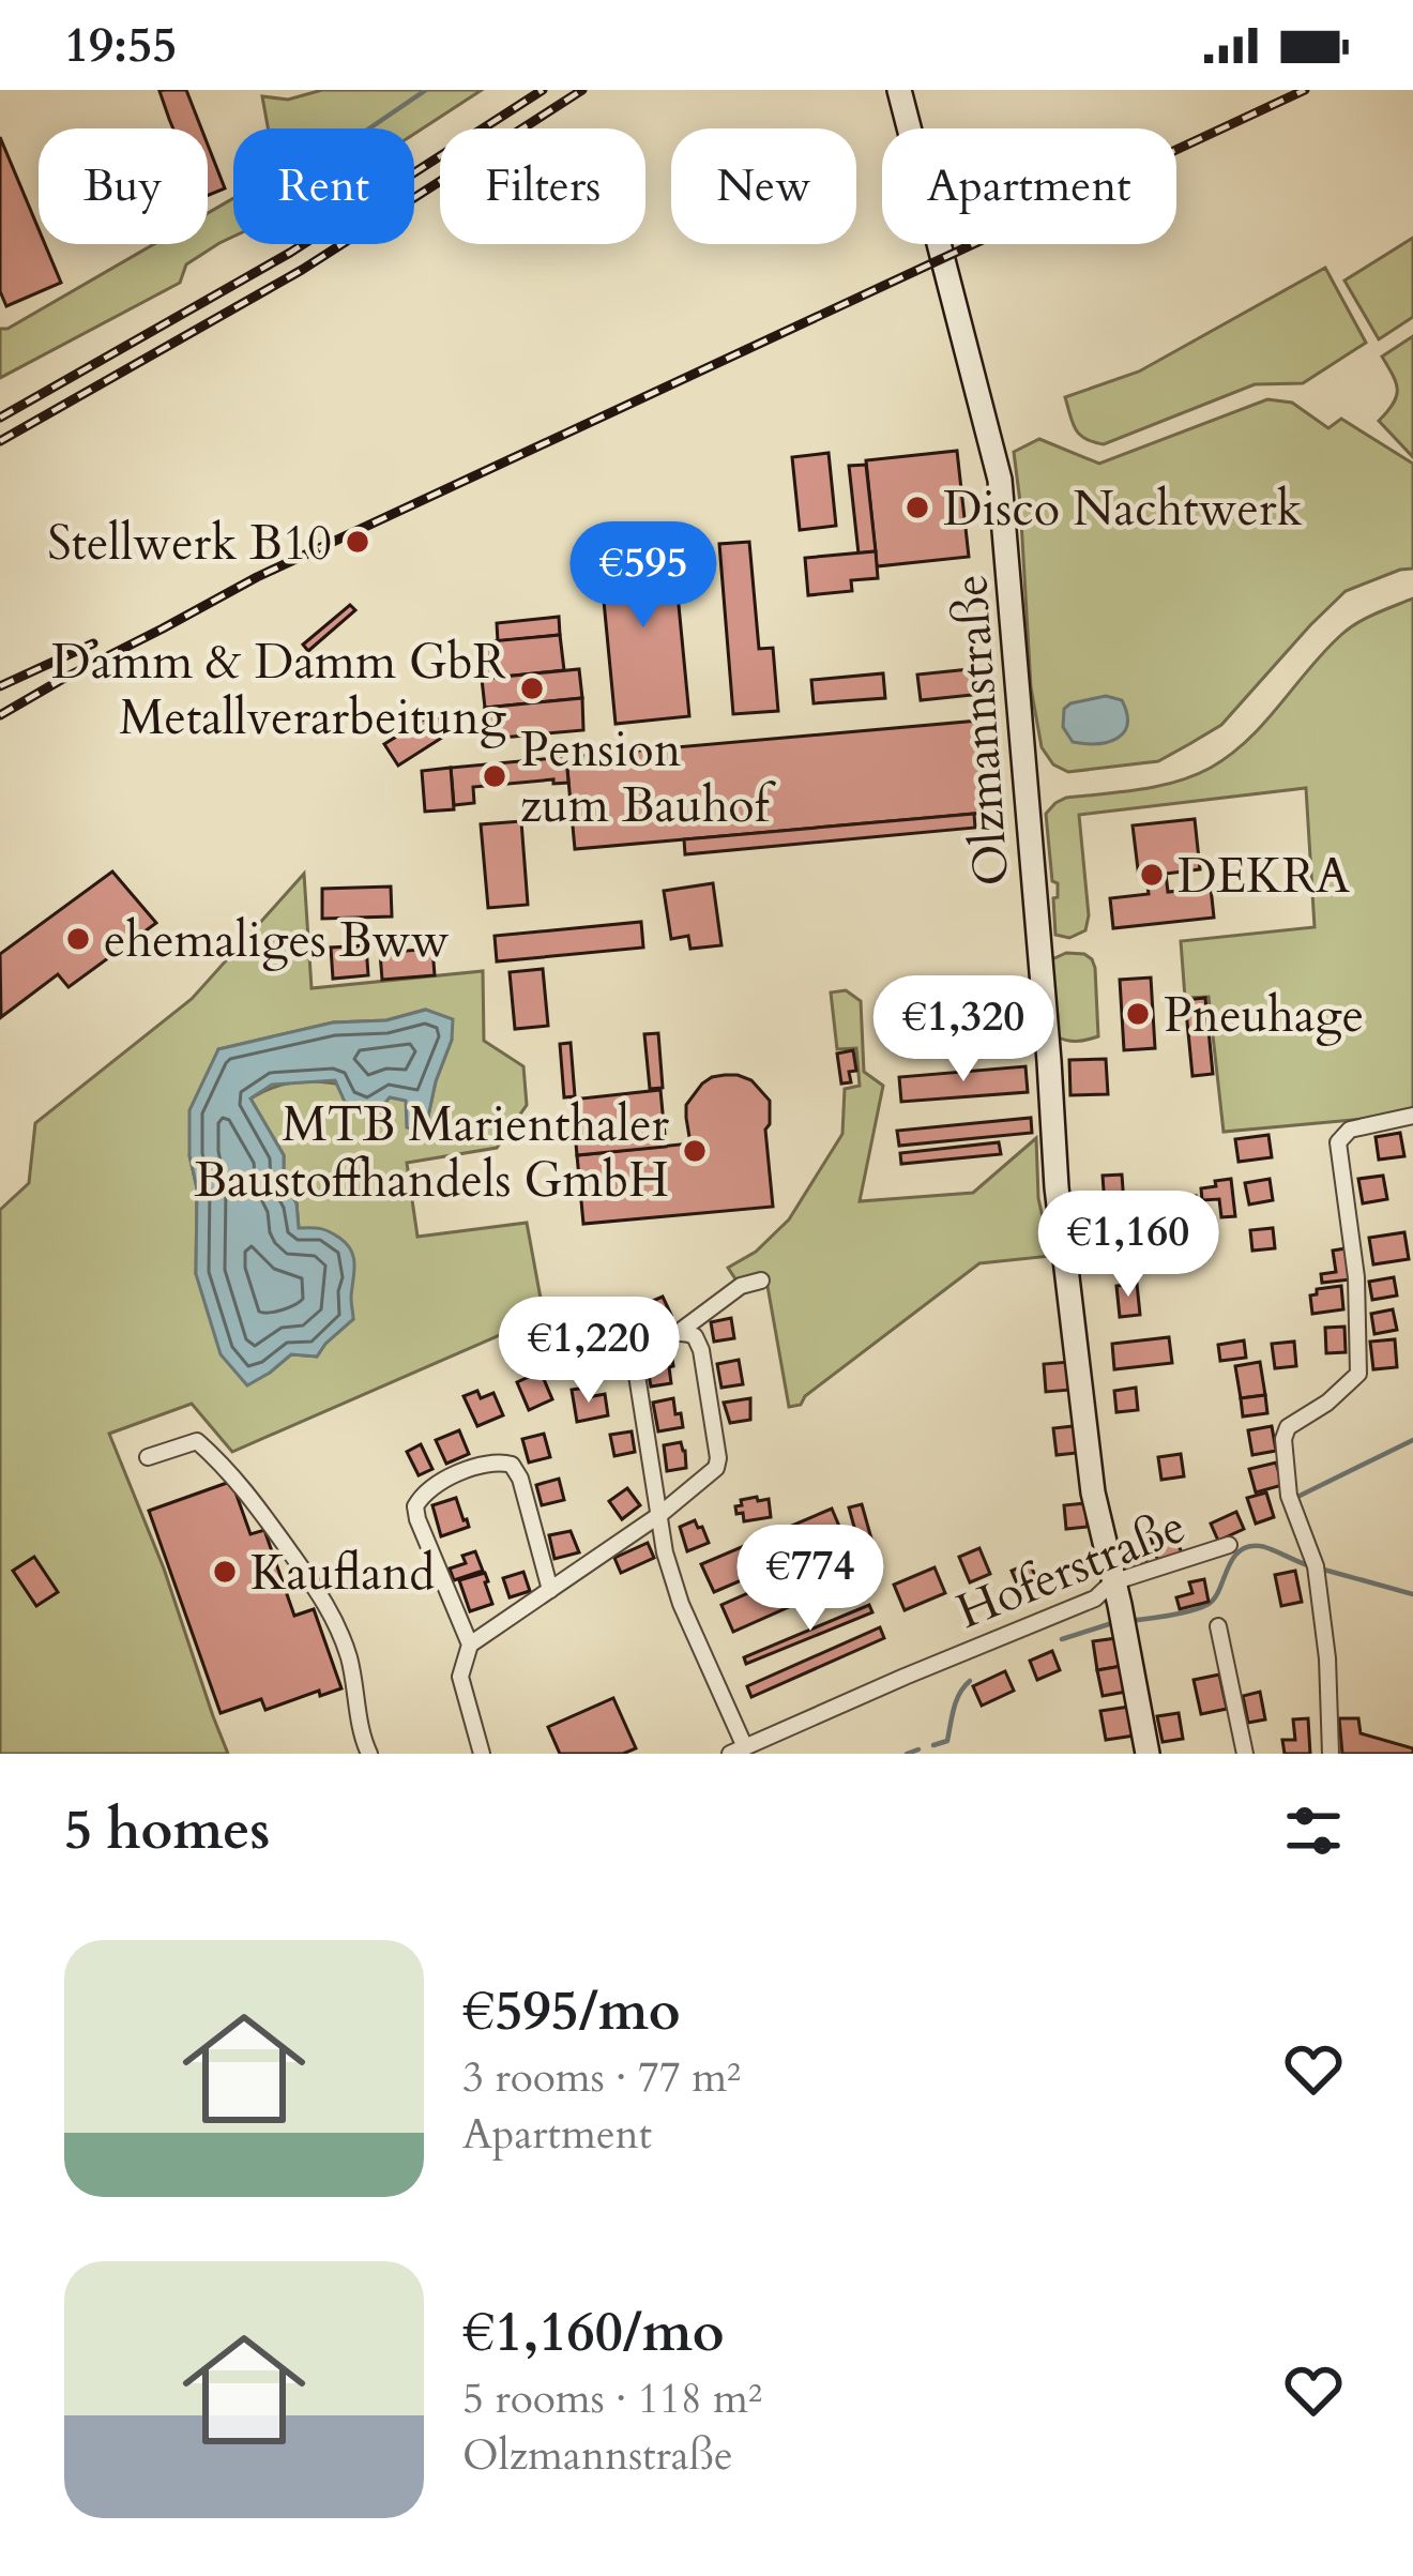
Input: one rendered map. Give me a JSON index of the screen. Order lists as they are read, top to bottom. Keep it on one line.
{"streets":{"main road":["Olzmannstraße"],"street":["Hoferstraße"]},"crossings":[["Olzmannstraße","Hoferstraße"]],"places":["Disco Nachtwerk","Stellwerk B10","Damm & Damm GbR Metallverarbeitung","Pension zum Bauhof","DEKRA","ehemaliges Bww","Pneuhage","MTB Marienthaler Baustoffhandels GmbH","Kaufland"],"page":{"status":"19:55","chip":["Buy","Rent","Filters","New","Apartment"],"price":["€595","€1,320","€1,160","€1,220","€774"],"heading":"5 homes","list":[{"name":"€595/mo","note":"3 rooms · 77 m² · Apartment"},{"name":"€1,160/mo","note":"5 rooms · 118 m² · Olzmannstraße"}]}}
